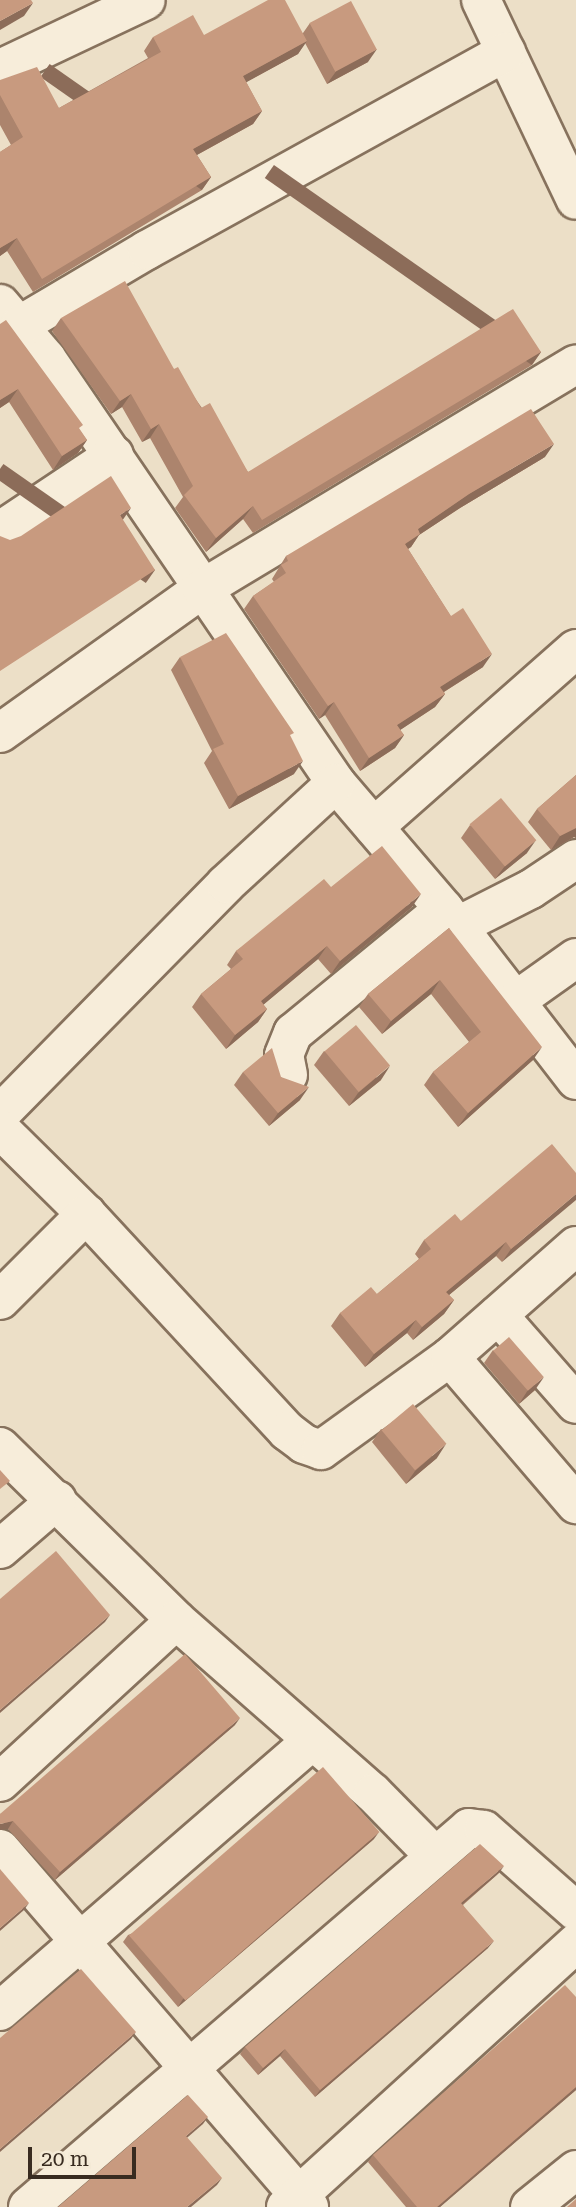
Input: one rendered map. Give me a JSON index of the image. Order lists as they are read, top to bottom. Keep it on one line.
{"scale_bar":"20 m"}
